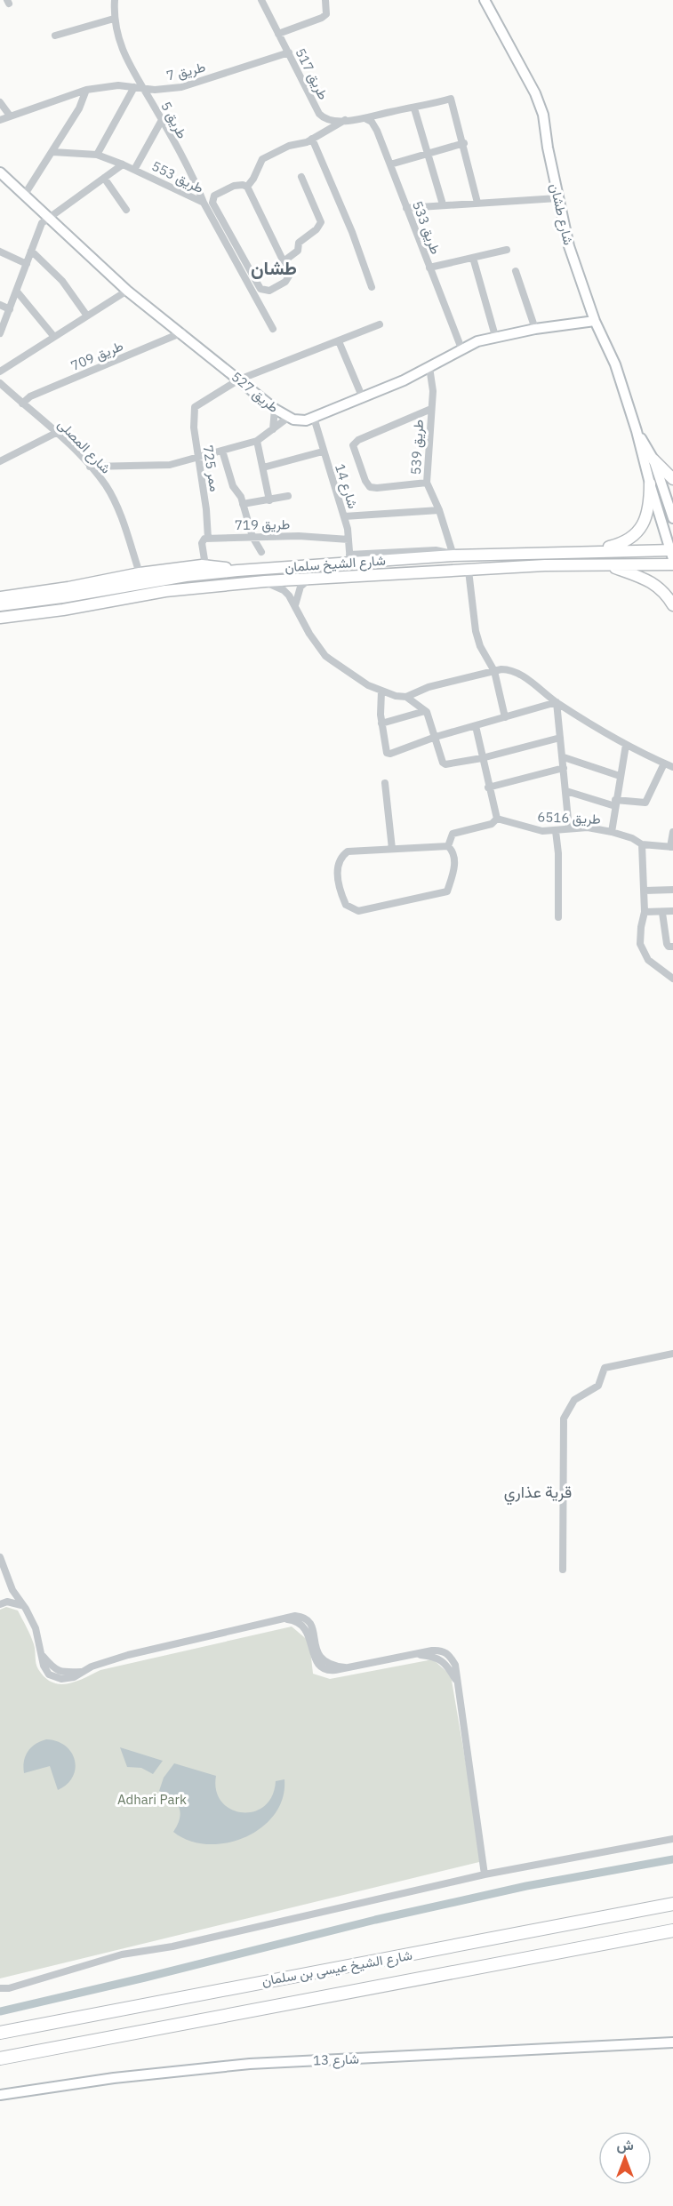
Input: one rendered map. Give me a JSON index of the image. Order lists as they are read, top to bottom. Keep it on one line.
{"streets":{"highway":["شارع الشيخ عيسى بن سلمان"],"main road":["شارع الشيخ سلمان"],"street":["طريق 7","طريق 517","طريق 5","طريق 553","شارع طشان","طريق 533","طريق 709","طريق 527","شارع المصلى","طريق 539","ممر 725","شارع 14","طريق 719","طريق 6516","شارع 13"]},"crossings":[["طريق 7","طريق 517"],["طريق 7","طريق 5"],["طريق 517","طريق 533"],["طريق 5","طريق 553"],["شارع طشان","طريق 527"],["شارع طشان","شارع الشيخ سلمان"],["طريق 533","طريق 527"],["طريق 709","طريق 527"],["طريق 709","شارع المصلى"],["طريق 527","طريق 539"],["طريق 527","ممر 725"],["طريق 527","شارع 14"],["طريق 539","شارع الشيخ سلمان"],["ممر 725","طريق 719"],["شارع 14","طريق 719"],["شارع 14","شارع الشيخ سلمان"]],"districts":["طشان","قرية عذاري"],"parks":["Adhari Park"],"north":"top"}
